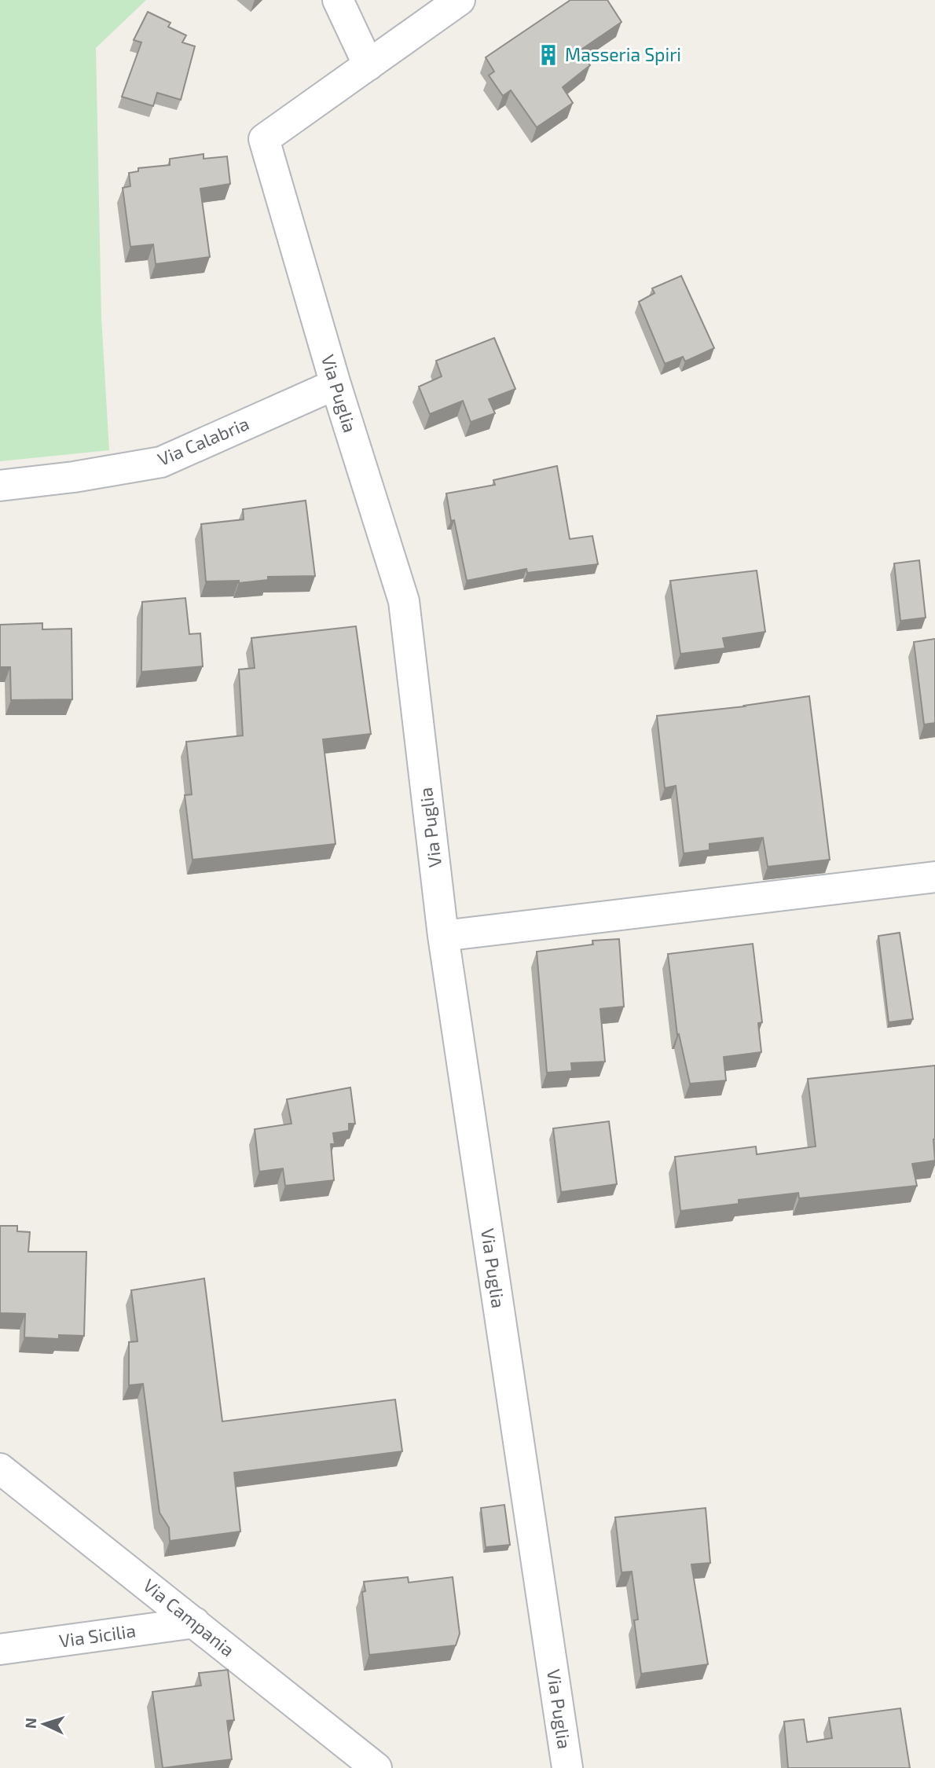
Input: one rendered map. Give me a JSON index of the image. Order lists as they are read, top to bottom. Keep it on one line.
{"streets":{"street":["Via Puglia","Via Calabria","Via Campania","Via Sicilia"]},"crossings":[["Via Puglia","Via Calabria"],["Via Campania","Via Sicilia"]],"places":{"building":["Masseria Spiri"]},"north":"left"}
